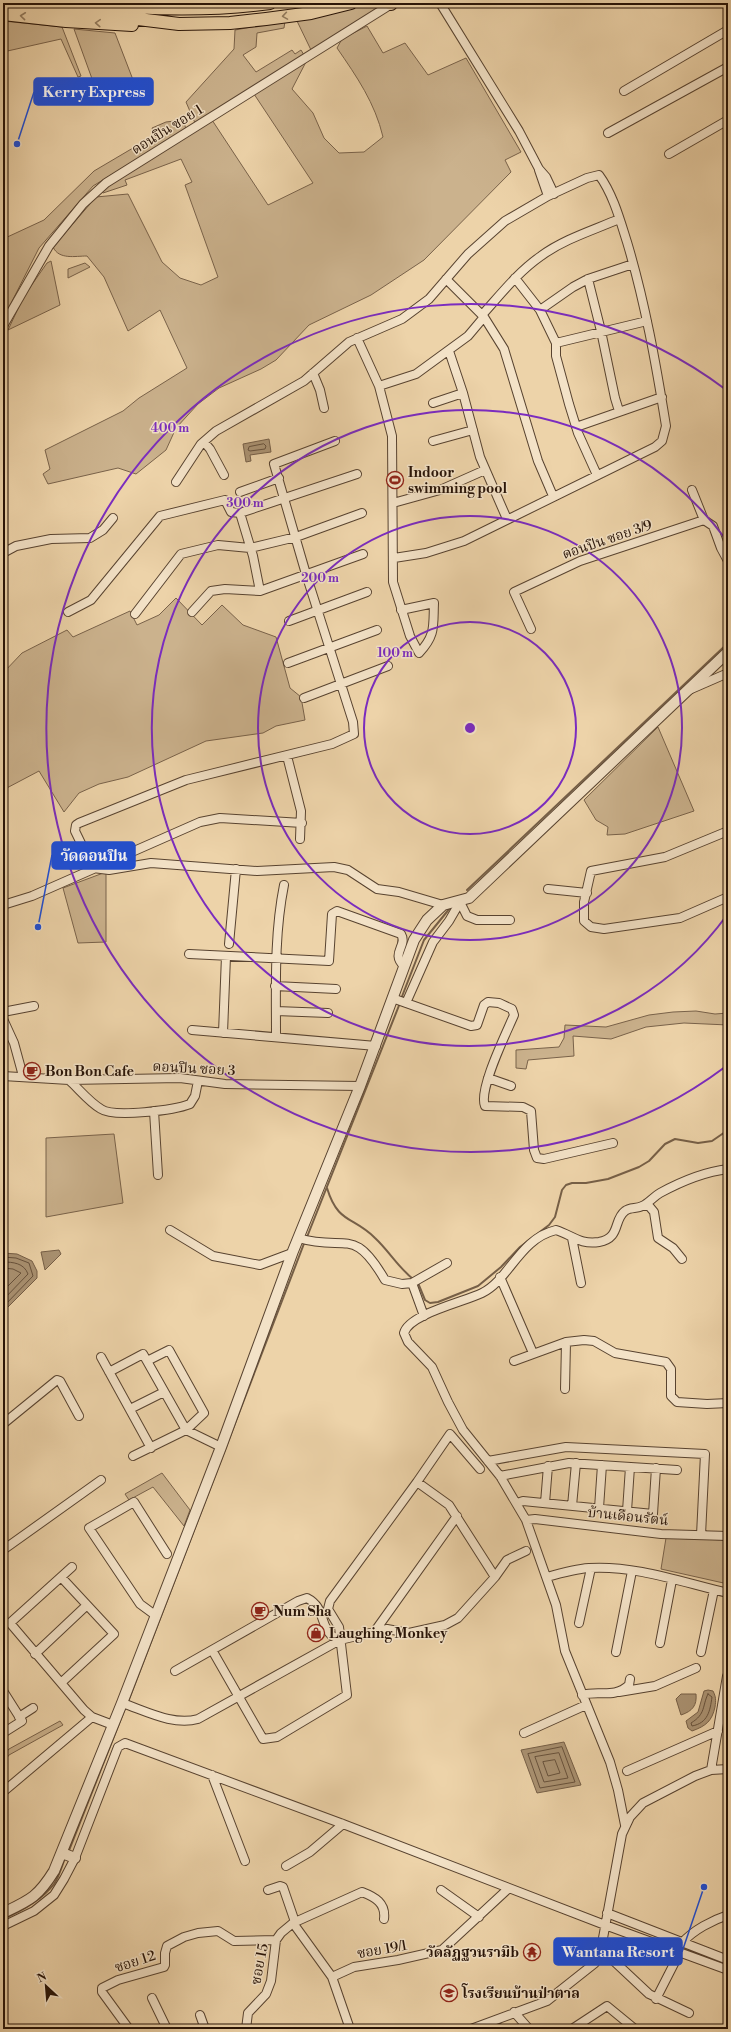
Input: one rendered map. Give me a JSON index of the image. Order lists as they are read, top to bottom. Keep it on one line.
{"streets":{"street":["ดอนปิน ซอย 1","ดอนปิน ซอย 3/9","ดอนปิน ซอย 3","บ้านเดือนรัตน์","ซอย 19/1","ซอย 12","ซอย 15"]},"crossings":[["ซอย 12","ซอย 15"]],"places":{"other":["Kerry Express","วัดดอนปิน","Wantana Resort"],"sports":["Indoor swimming pool"],"cafe":["Bon Bon Cafe","Num Sha"],"shop":["Laughing Monkey"],"temple":["วัดลัฏฐวนรามิb"],"school or university":["โรงเรียนบ้านป่าตาล"]},"north":"top left","rings":["400 m","300 m","200 m","100 m"]}
